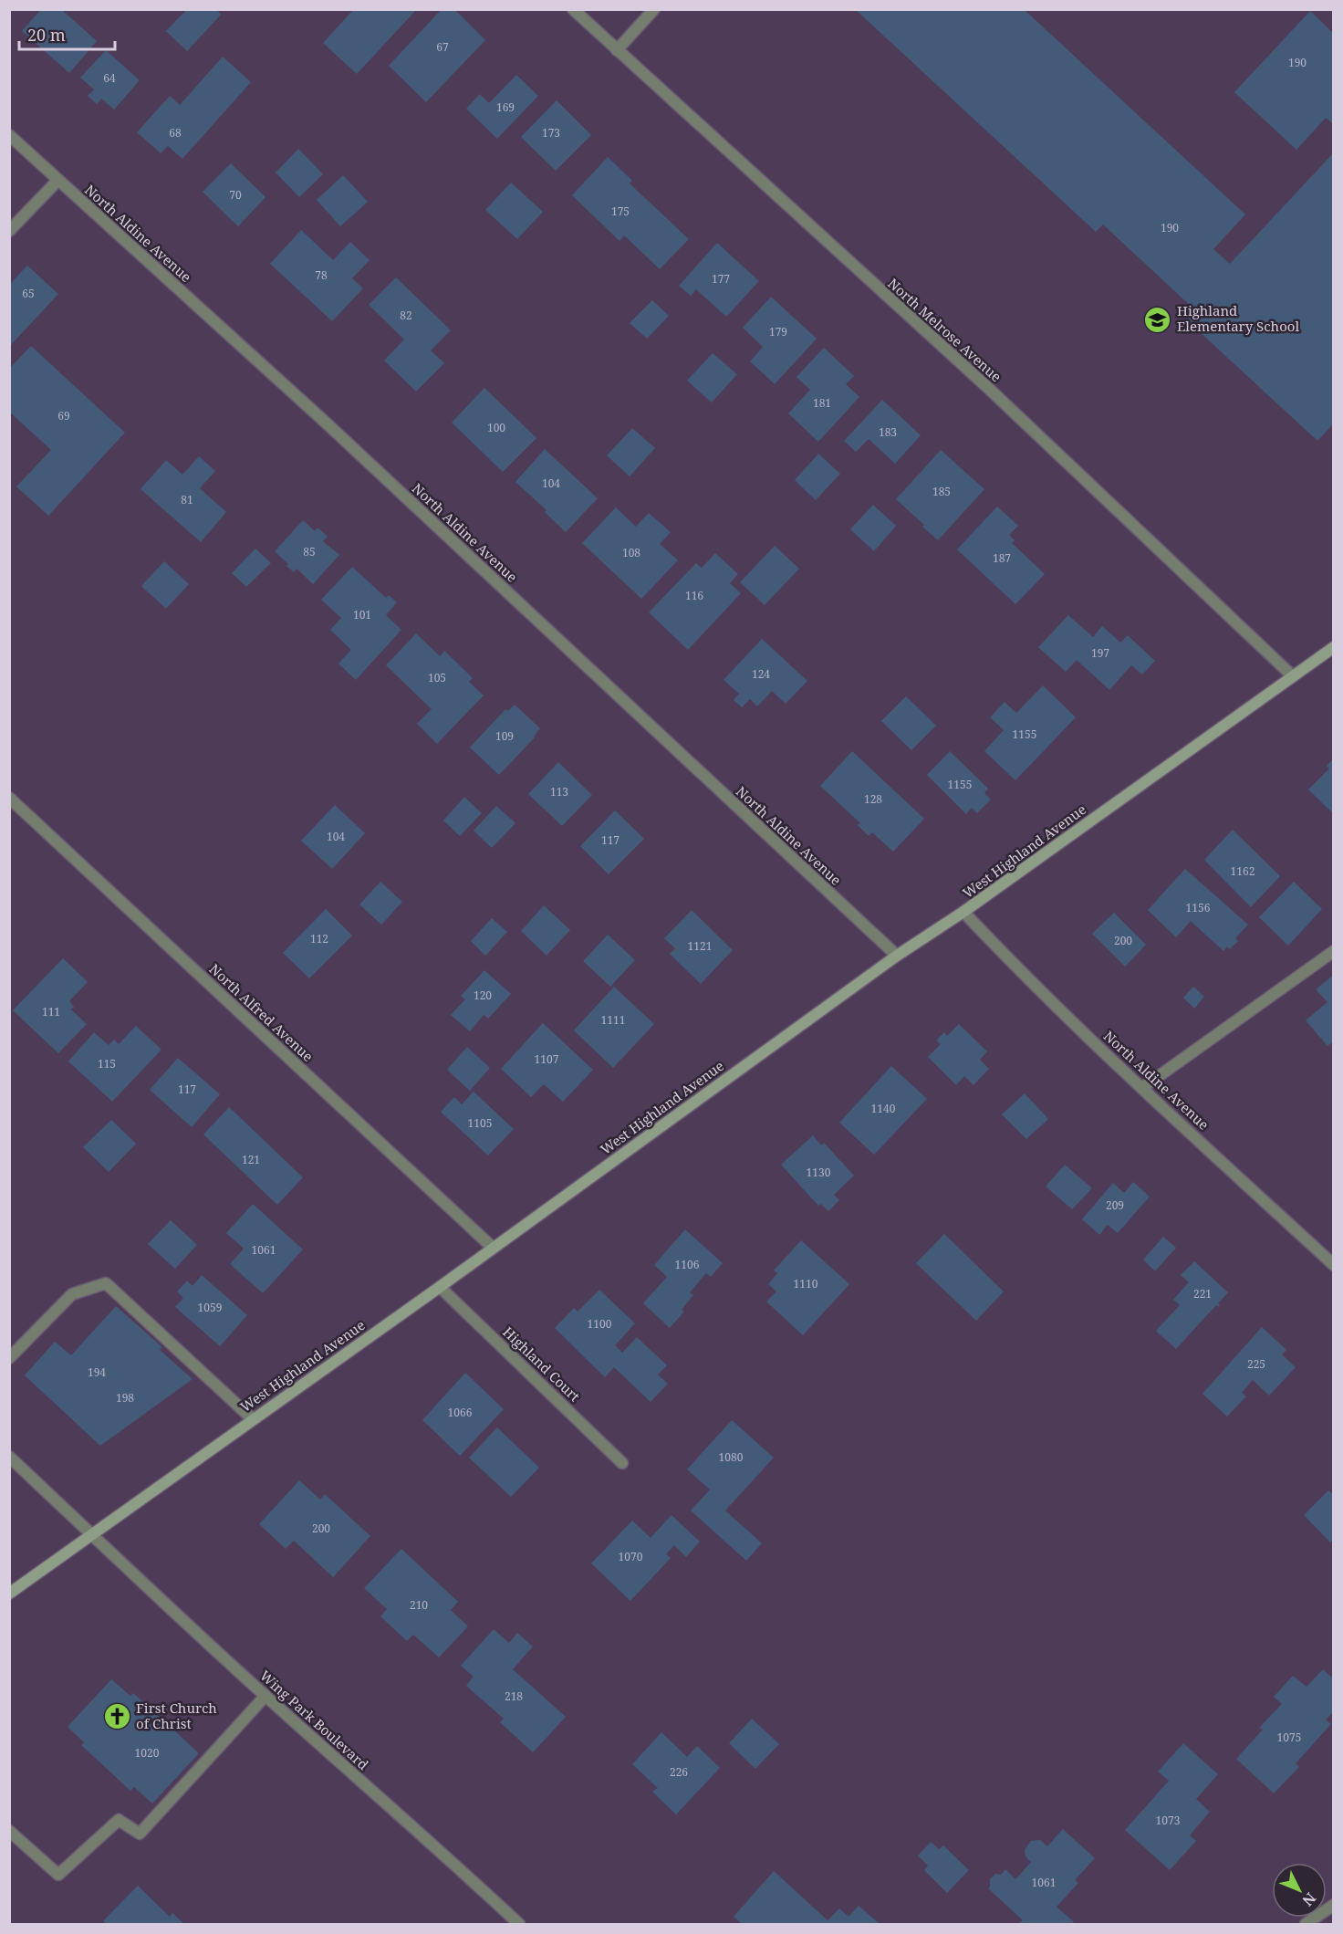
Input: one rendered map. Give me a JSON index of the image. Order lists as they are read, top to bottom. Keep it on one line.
{"streets":{"main road":["West Highland Avenue"],"street":["North Aldine Avenue","North Melrose Avenue","North Alfred Avenue","Highland Court","Wing Park Boulevard"]},"crossings":[["North Aldine Avenue","West Highland Avenue"],["North Melrose Avenue","West Highland Avenue"],["West Highland Avenue","North Alfred Avenue"],["West Highland Avenue","Highland Court"],["West Highland Avenue","Wing Park Boulevard"]],"places":{"school or university":["Highland Elementary School"],"church":["First Church of Christ"]},"house_numbers":["67","190","64","169","68","173","70","175","190","78","177","65","82","179","181","69","100","183","104","185","81","85","108","187","116","101","197","124","105","1155","109","1155","113","128","104","117","1162","1156","112","200","1121","120","111","1111","1107","115","117","1140","1105","121","1130","209","1061","1106","1110","221","1059","1100","225","194","198","1066","1080","200","1070","210","218","1075","1020","226","1073","1061"],"scale_bar":"20 m","north":"bottom right"}
